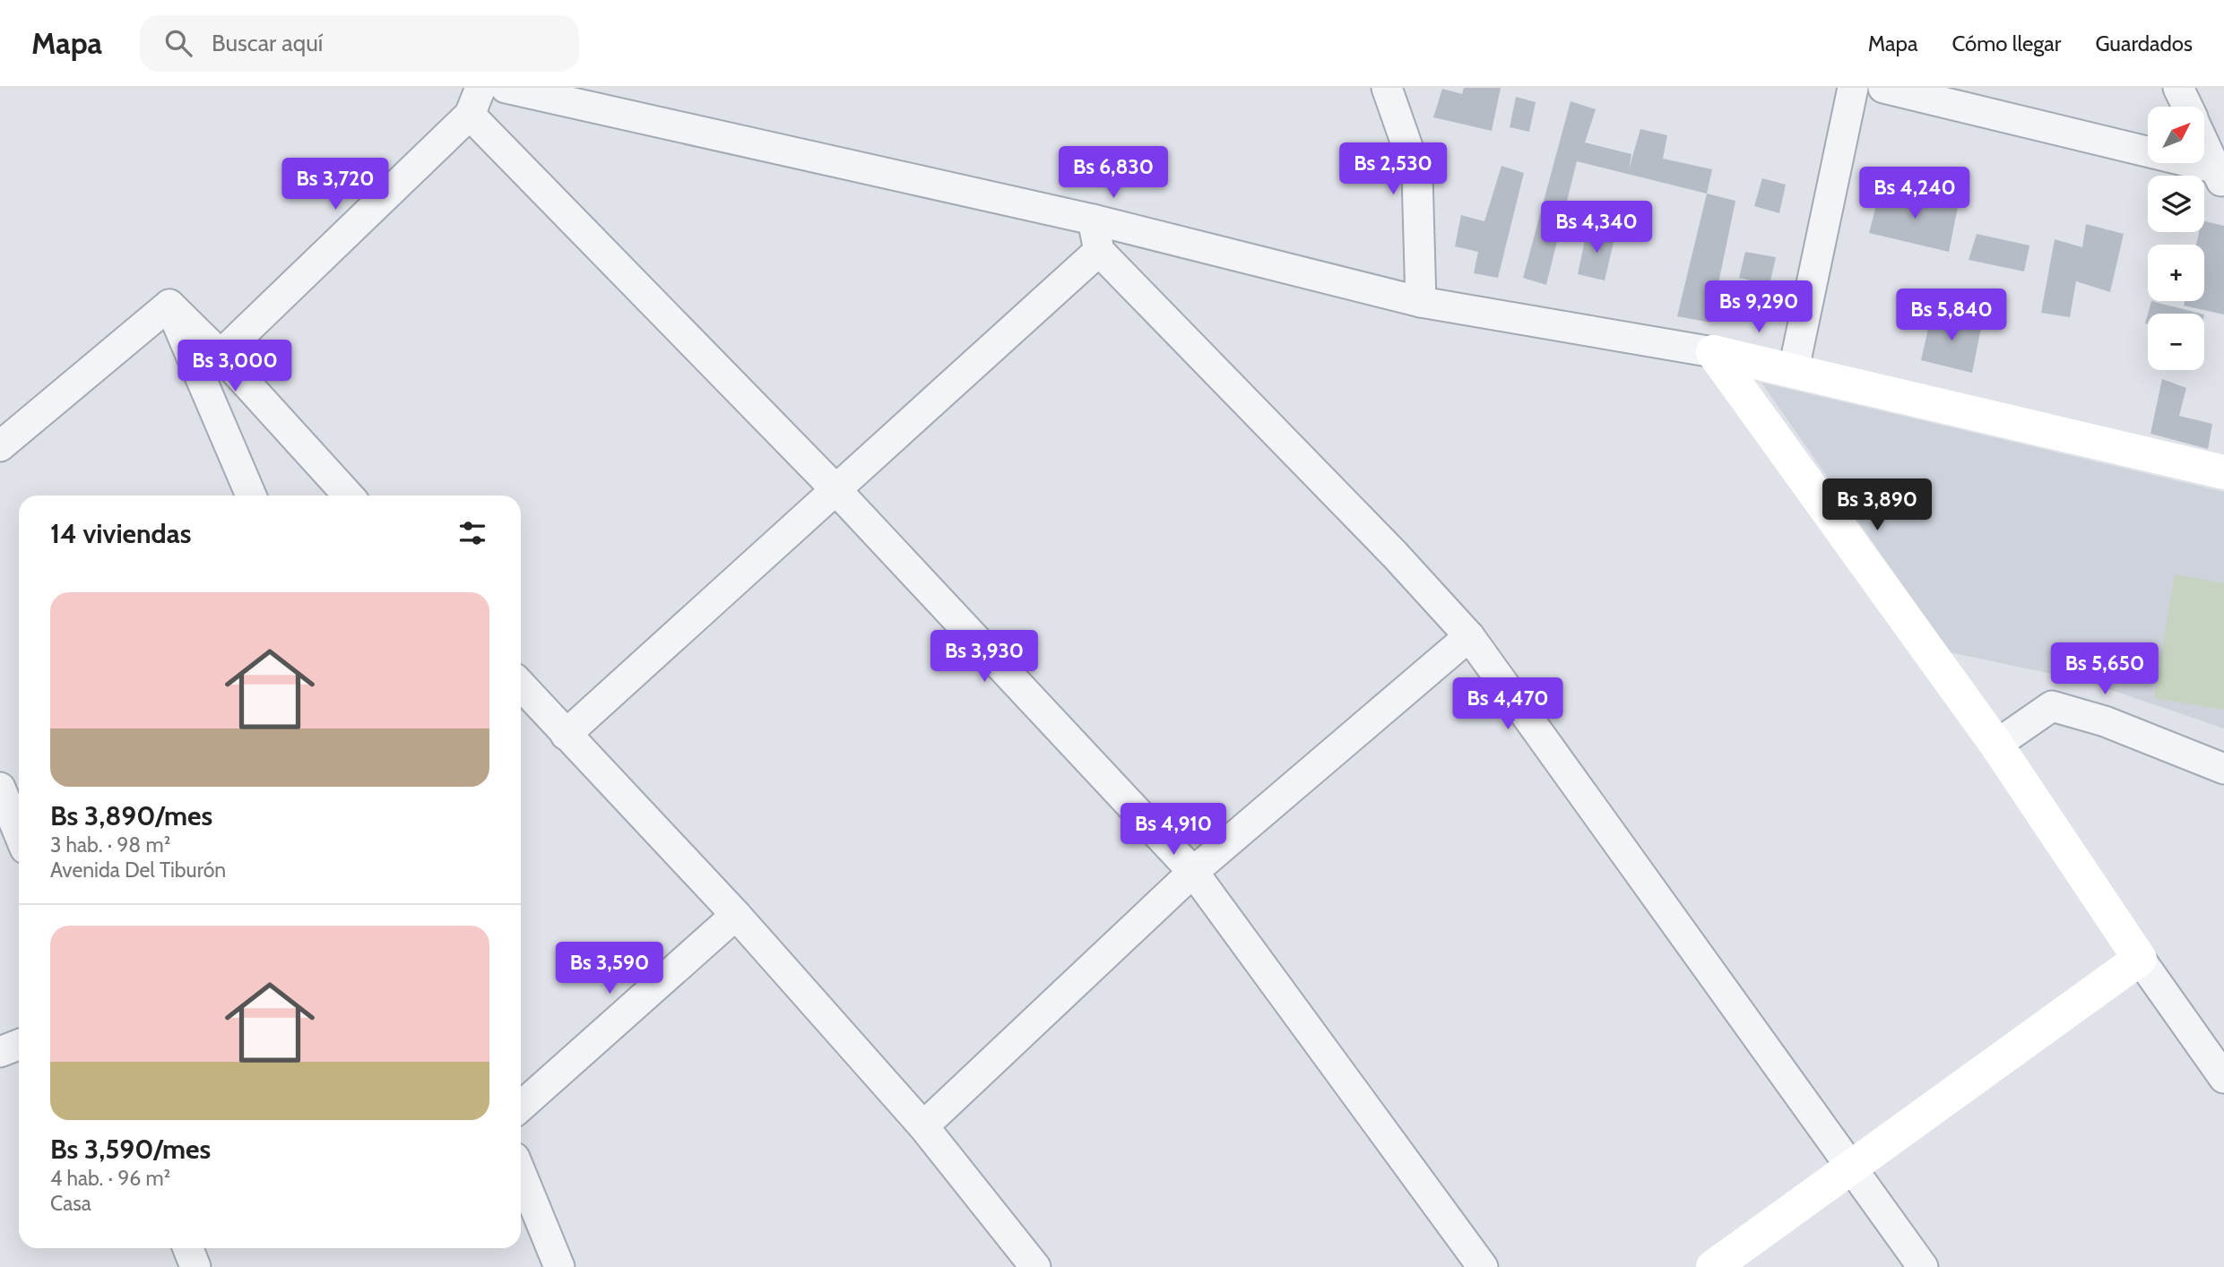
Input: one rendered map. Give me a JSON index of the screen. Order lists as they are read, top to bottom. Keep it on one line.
{"north":"top right","page":{"header":"Mapa","search":"Buscar aquí","nav":["Mapa","Cómo llegar","Guardados"],"map_buttons":["+","−"],"price":["Bs 2,530","Bs 6,830","Bs 3,720","Bs 4,240","Bs 4,340","Bs 9,290","Bs 5,840","Bs 3,000","Bs 3,890","Bs 3,930","Bs 5,650","Bs 4,470","Bs 4,910","Bs 3,590"],"heading":"14 viviendas","list":[{"name":"Bs 3,890/mes","note":"3 hab. · 98 m² · Avenida Del Tiburón"},{"name":"Bs 3,590/mes","note":"4 hab. · 96 m² · Casa"}]}}
